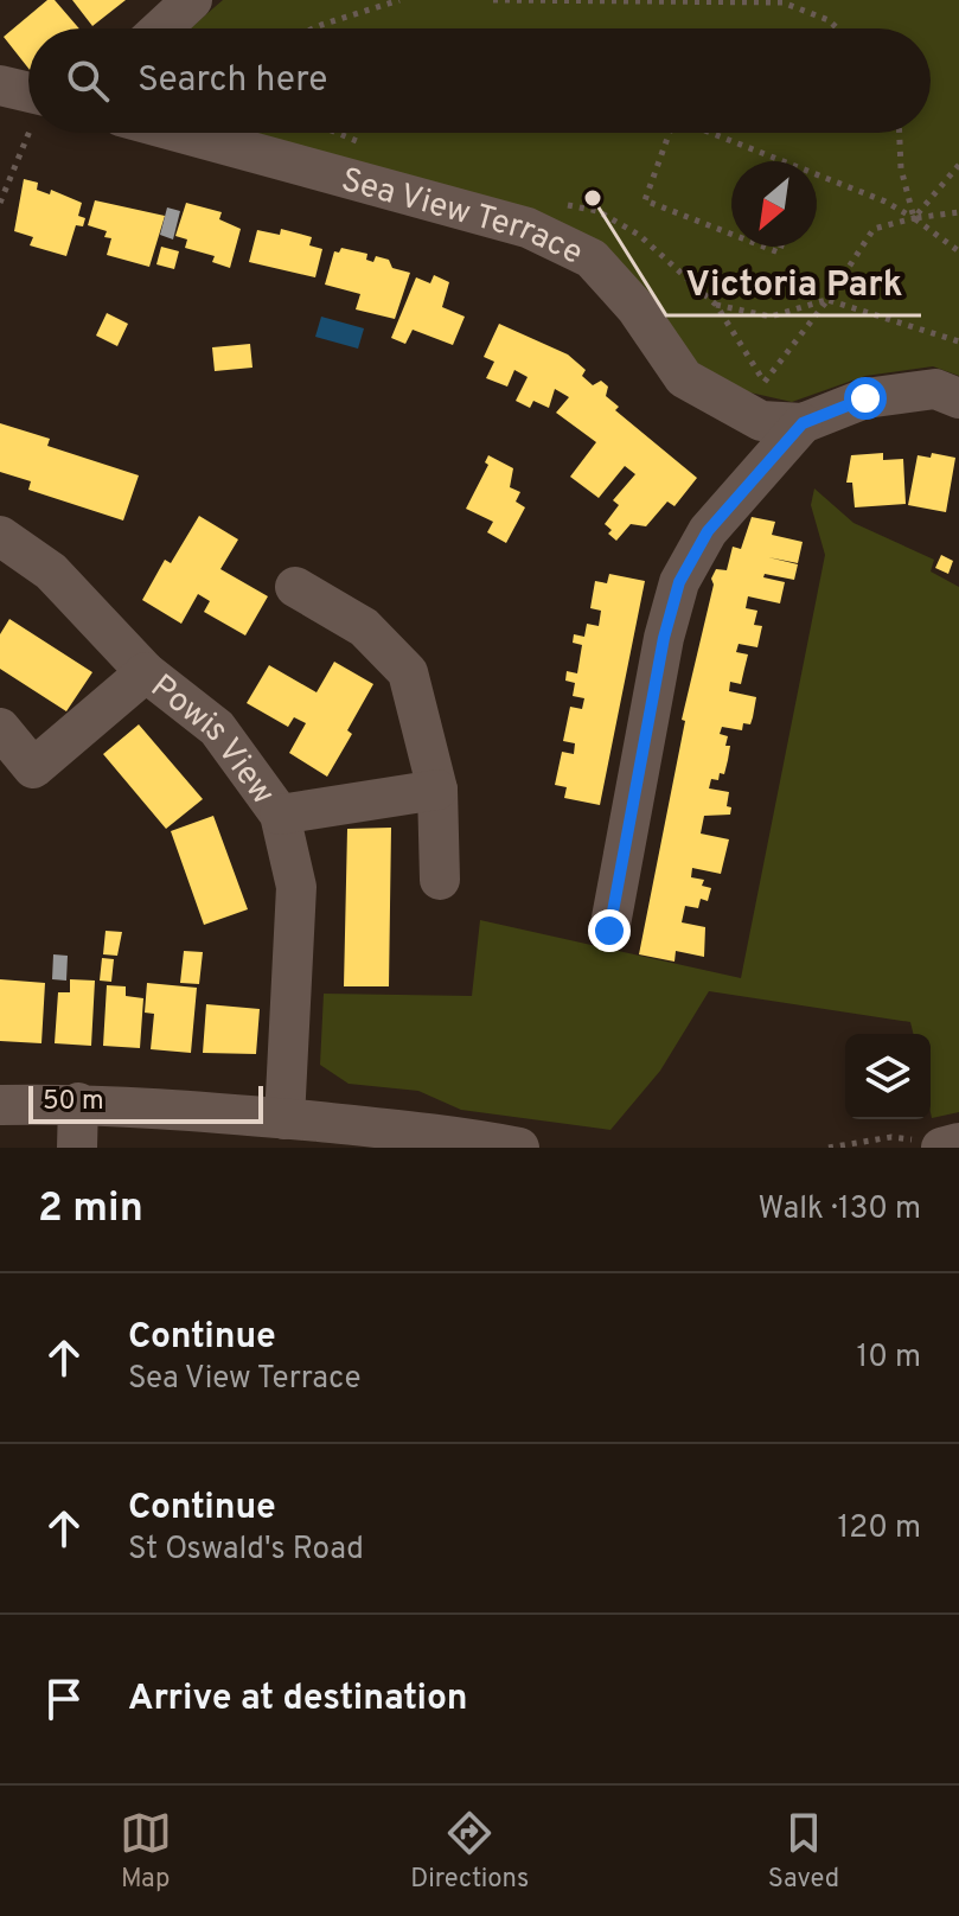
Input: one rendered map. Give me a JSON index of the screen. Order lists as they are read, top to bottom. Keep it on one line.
{"streets":{"street":["Sea View Terrace","Powis View"]},"places":["Victoria Park"],"scale_bar":"50 m","north":"bottom left","page":{"search":"Search here","scale":"50 m","heading":["2 min","Walk · 130 m"],"list":[["Continue","Sea View Terrace","10 m"],["Continue","St Oswald's Road","120 m"],"Arrive at destination"],"nav":["Map","Directions","Saved"]}}
